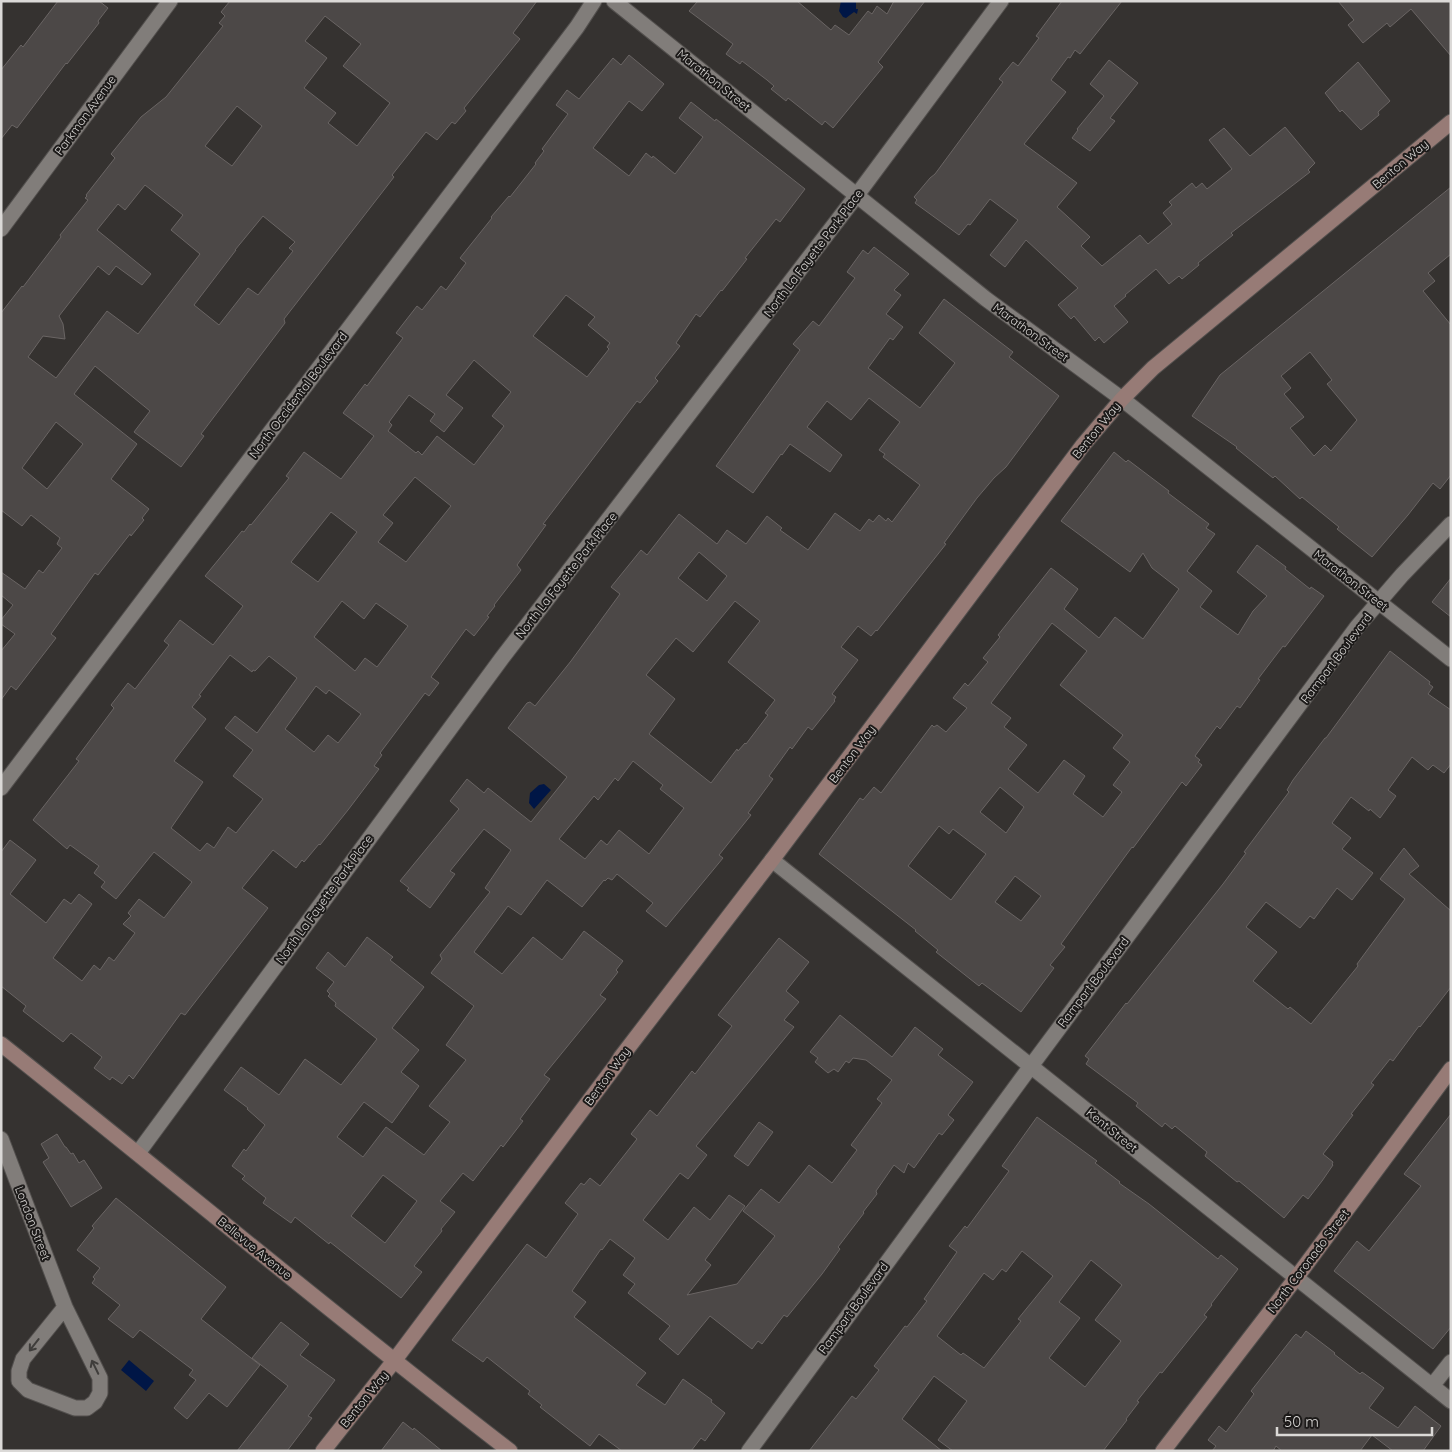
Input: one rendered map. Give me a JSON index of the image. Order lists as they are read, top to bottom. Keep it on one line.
{"streets":{"street":["Marathon Street","Parkman Avenue","Benton Way","North La Fayette Park Place","North Occidental Boulevard","Rampart Boulevard","Kent Street","London Street","Bellevue Avenue","North Coronado Street"]},"crossings":[["Marathon Street","Benton Way"],["Marathon Street","North La Fayette Park Place"],["Marathon Street","Rampart Boulevard"],["Benton Way","Kent Street"],["Benton Way","Bellevue Avenue"],["North La Fayette Park Place","Bellevue Avenue"],["Rampart Boulevard","Kent Street"],["Kent Street","North Coronado Street"]],"scale_bar":"50 m"}
